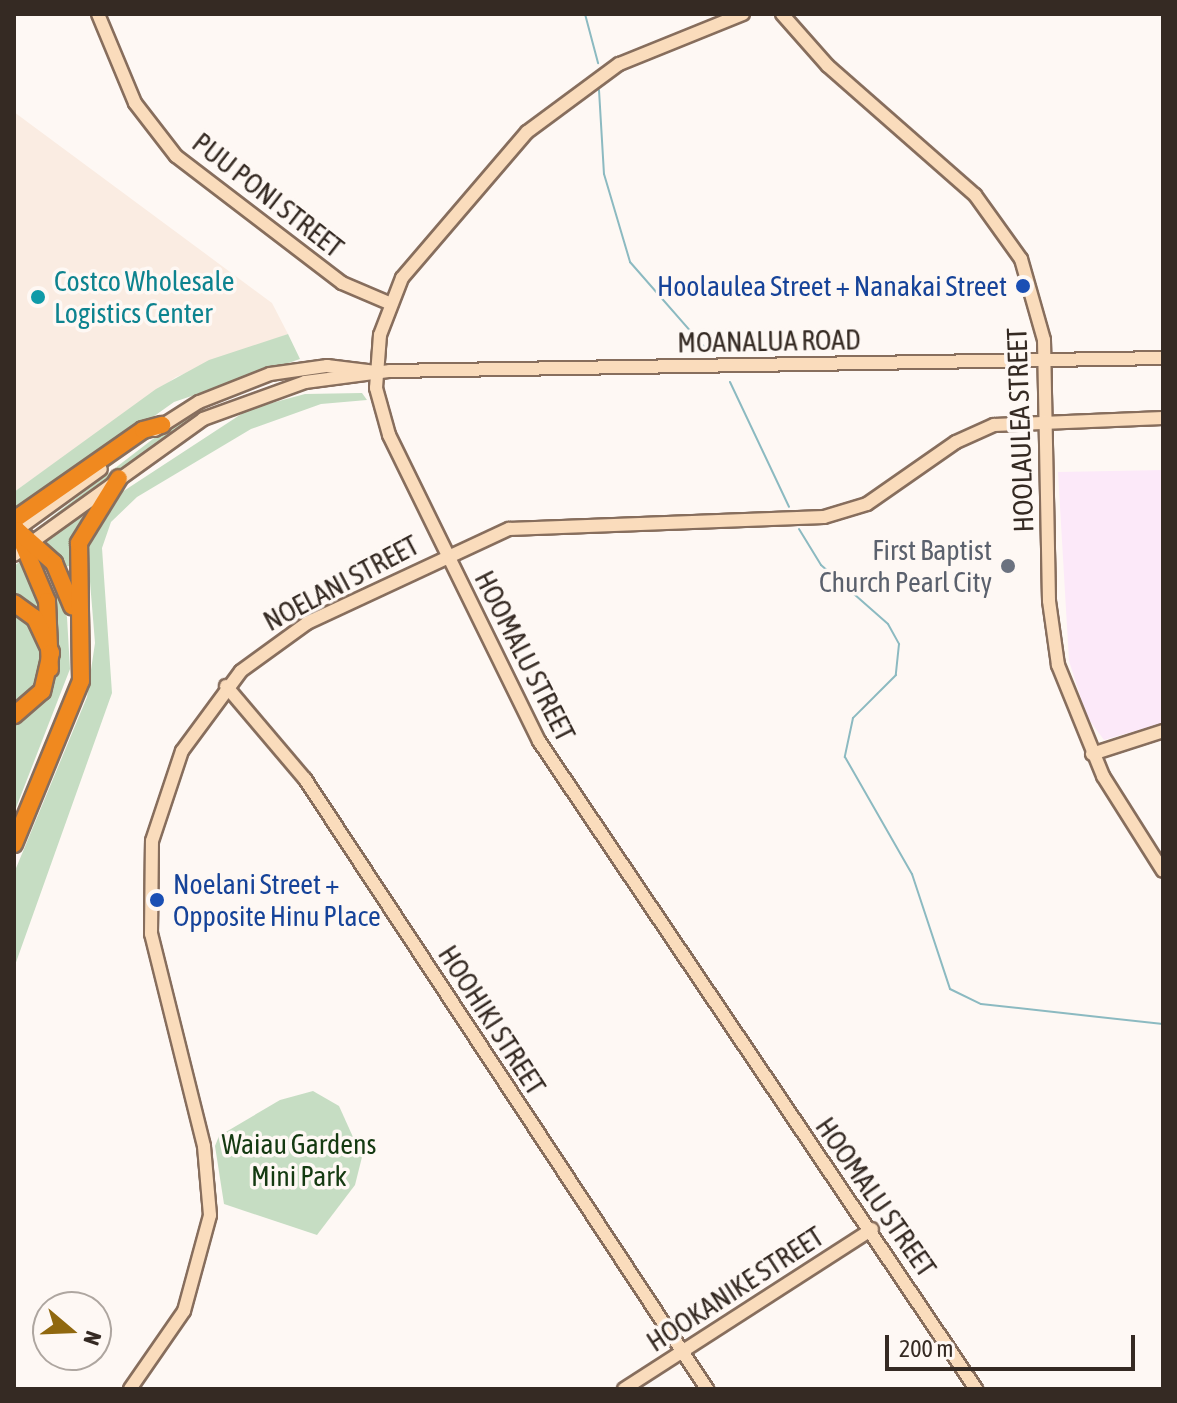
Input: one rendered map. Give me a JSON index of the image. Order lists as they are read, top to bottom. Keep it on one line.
{"streets":{"street":["PUU PONI STREET","MOANALUA ROAD","HOOLAULEA STREET","NOELANI STREET","HOOMALU STREET","HOOHIKI STREET","HOOKANIKE STREET"]},"crossings":[["PUU PONI STREET","HOOMALU STREET"],["MOANALUA ROAD","HOOLAULEA STREET"],["MOANALUA ROAD","HOOMALU STREET"],["HOOLAULEA STREET","NOELANI STREET"],["NOELANI STREET","HOOMALU STREET"],["NOELANI STREET","HOOHIKI STREET"],["HOOMALU STREET","HOOKANIKE STREET"],["HOOHIKI STREET","HOOKANIKE STREET"]],"parks":["Waiau Gardens Mini Park"],"places":["Hoolaulea Street + Nanakai Street","Costco Wholesale Logistics Center","First Baptist Church Pearl City","Noelani Street + Opposite Hinu Place"],"scale_bar":"200 m","north":"right"}
